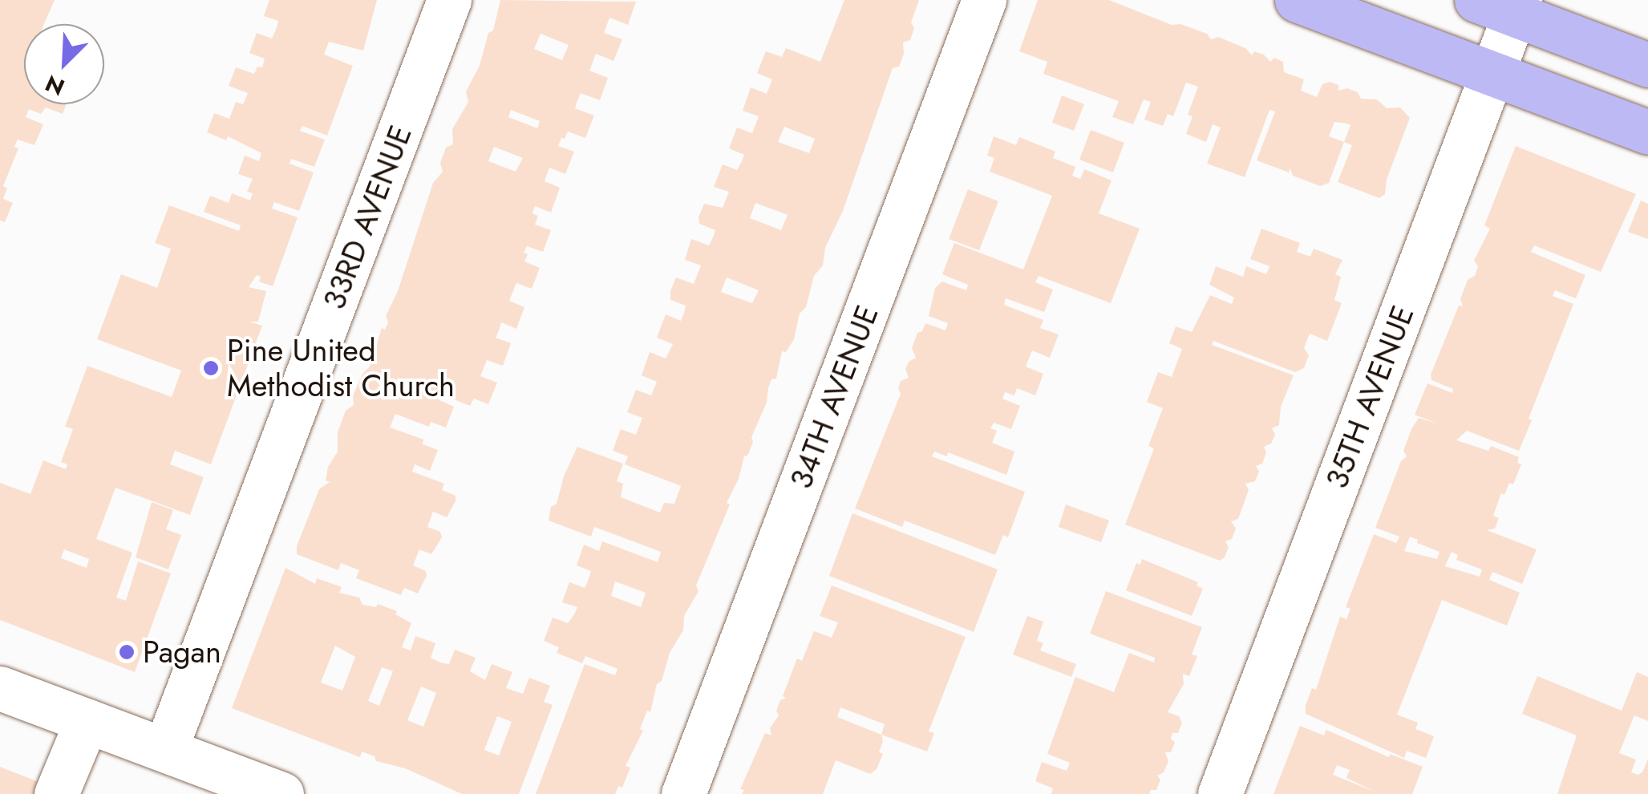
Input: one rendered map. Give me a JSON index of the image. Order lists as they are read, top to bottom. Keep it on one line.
{"streets":{"street":["33RD AVENUE","34TH AVENUE","35TH AVENUE"]},"places":["Pine United Methodist Church","Pagan"],"north":"bottom left"}
